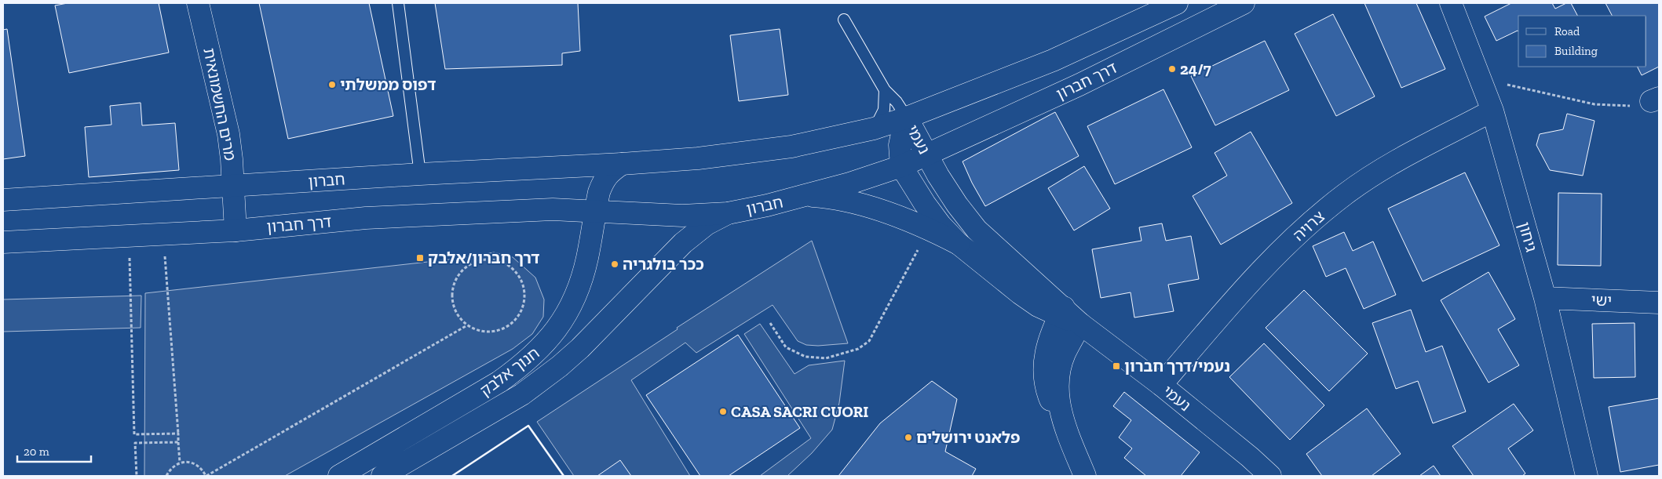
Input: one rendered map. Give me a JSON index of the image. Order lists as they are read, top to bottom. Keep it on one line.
{"streets":{"main road":["דרך חברון","מרים החשמונאית","נעמי","חברון","צרויה","גיחון","ישי","חנוך אלבק"]},"crossings":[["דרך חברון","מרים החשמונאית"],["דרך חברון","נעמי"],["דרך חברון","חברון"],["דרך חברון","חנוך אלבק"],["מרים החשמונאית","חברון"],["נעמי","חברון"],["נעמי","צרויה"],["חברון","חנוך אלבק"],["צרויה","גיחון"],["גיחון","ישי"]],"places":{"other":["24/7","דפוס ממשלתי","ככר בולגריה","CASA SACRI CUORI","פלאנט ירושלים"],"transit":["דרך חברון/אלבק","נעמי/דרך חברון"]},"legend":["Road","Building"],"scale_bar":"20 m"}
